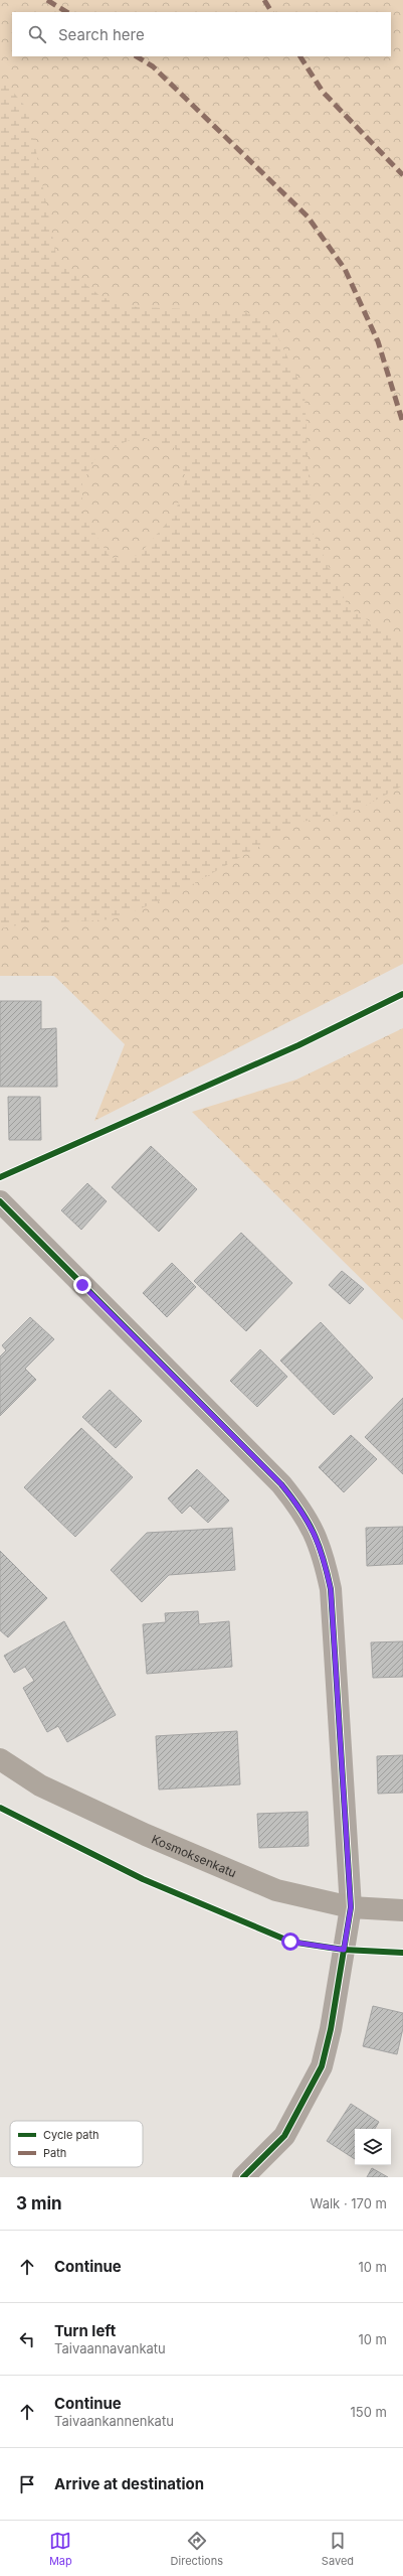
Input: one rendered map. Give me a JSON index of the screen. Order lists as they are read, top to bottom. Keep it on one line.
{"streets":{"street":["Kosmoksenkatu"]},"legend":["Cycle path","Path"],"page":{"search":"Search here","heading":["3 min","Walk · 170 m"],"list":[["Continue","10 m"],["Turn left","Taivaannavankatu","10 m"],["Continue","Taivaankannenkatu","150 m"],"Arrive at destination"],"nav":["Map","Directions","Saved"]}}
